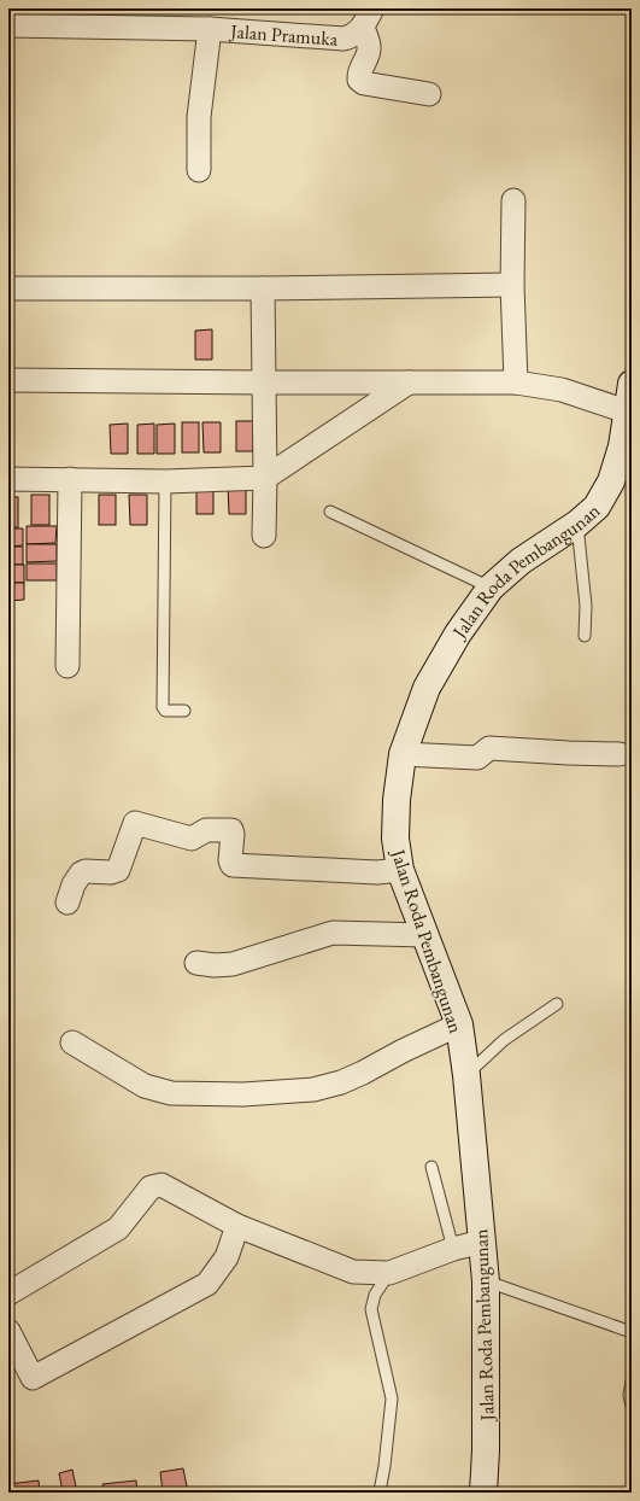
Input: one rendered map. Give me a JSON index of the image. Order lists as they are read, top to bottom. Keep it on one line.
{"streets":{"street":["Jalan Pramuka","Jalan Roda Pembangunan"]}}
